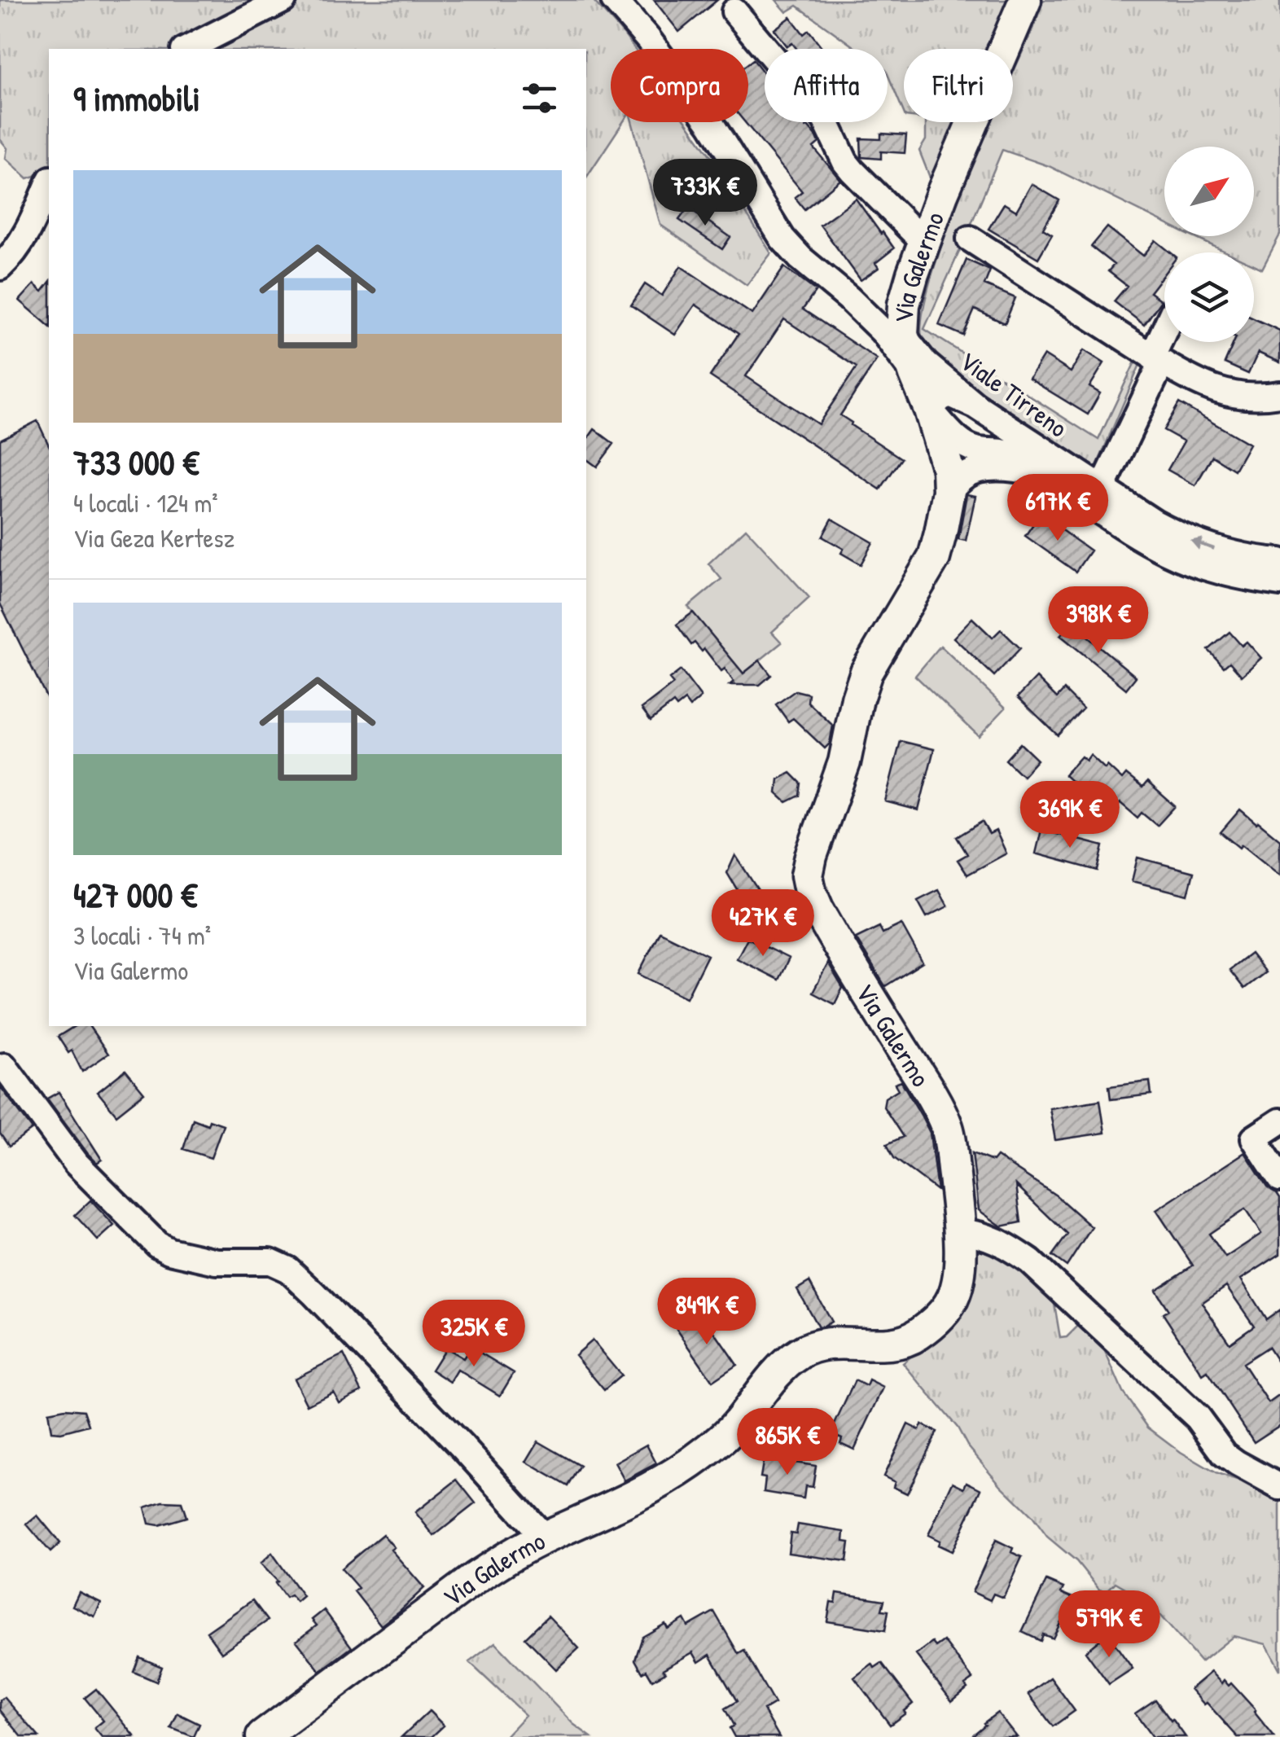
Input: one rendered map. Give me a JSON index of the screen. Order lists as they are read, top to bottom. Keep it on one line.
{"streets":{"main road":["Via Galermo"],"street":["Viale Tirreno"]},"crossings":[["Via Galermo","Viale Tirreno"]],"north":"top right","page":{"chip":["Compra","Affitta","Filtri"],"heading":"9 immobili","list":[{"name":"733 000 €","note":"4 locali · 124 m² · Via Geza Kertesz"},{"name":"427 000 €","note":"3 locali · 74 m² · Via Galermo"}],"price":["733K €","617K €","398K €","369K €","427K €","849K €","325K €","865K €","579K €"]}}
